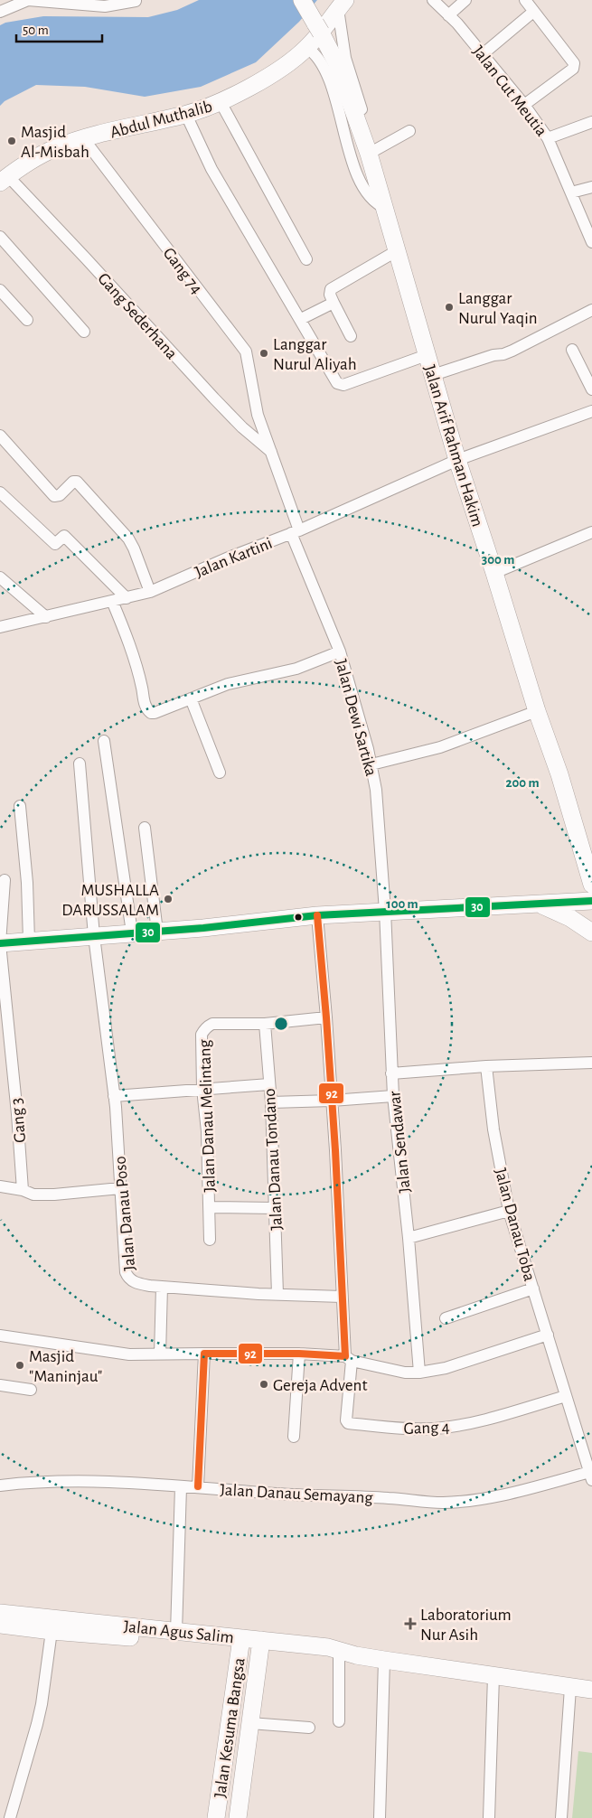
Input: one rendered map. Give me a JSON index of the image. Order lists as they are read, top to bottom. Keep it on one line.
{"streets":{"street":["Jalan Cut Meutia","Abdul Muthalib","Gang 74","Gang Sederhana","Jalan Arif Rahman Hakim","Jalan Kartini","Jalan Dewi Sartika","Jalan Danau Melintang","Gang 3","Jalan Sendawar","Jalan Danau Tondano","Jalan Danau Poso","Jalan Danau Toba","Gang 4","Jalan Danau Semayang","Jalan Agus Salim","Jalan Kesuma Bangsa"]},"crossings":[["Abdul Muthalib","Gang 74"],["Abdul Muthalib","Gang Sederhana"],["Abdul Muthalib","Jalan Arif Rahman Hakim"],["Gang 74","Gang Sederhana"],["Gang Sederhana","Jalan Kartini"],["Gang Sederhana","Jalan Dewi Sartika"],["Jalan Arif Rahman Hakim","Jalan Kartini"],["Jalan Kartini","Jalan Dewi Sartika"],["Jalan Dewi Sartika","Jalan Sendawar"],["Jalan Danau Melintang","Jalan Danau Tondano"],["Jalan Danau Tondano","Jalan Danau Poso"],["Jalan Danau Toba","Gang 4"],["Jalan Danau Toba","Jalan Danau Semayang"],["Jalan Agus Salim","Jalan Kesuma Bangsa"]],"places":{"other":["Masjid Al-Misbah","Langgar Nurul Yaqin","Langgar Nurul Aliyah","MUSHALLA DARUSSALAM","Masjid \"Maninjau\"","Gereja Advent"],"health":["Laboratorium Nur Asih"]},"lines":["transit line 30","transit line 92"],"scale_bar":"50 m","rings":["300 m","200 m","100 m"]}
